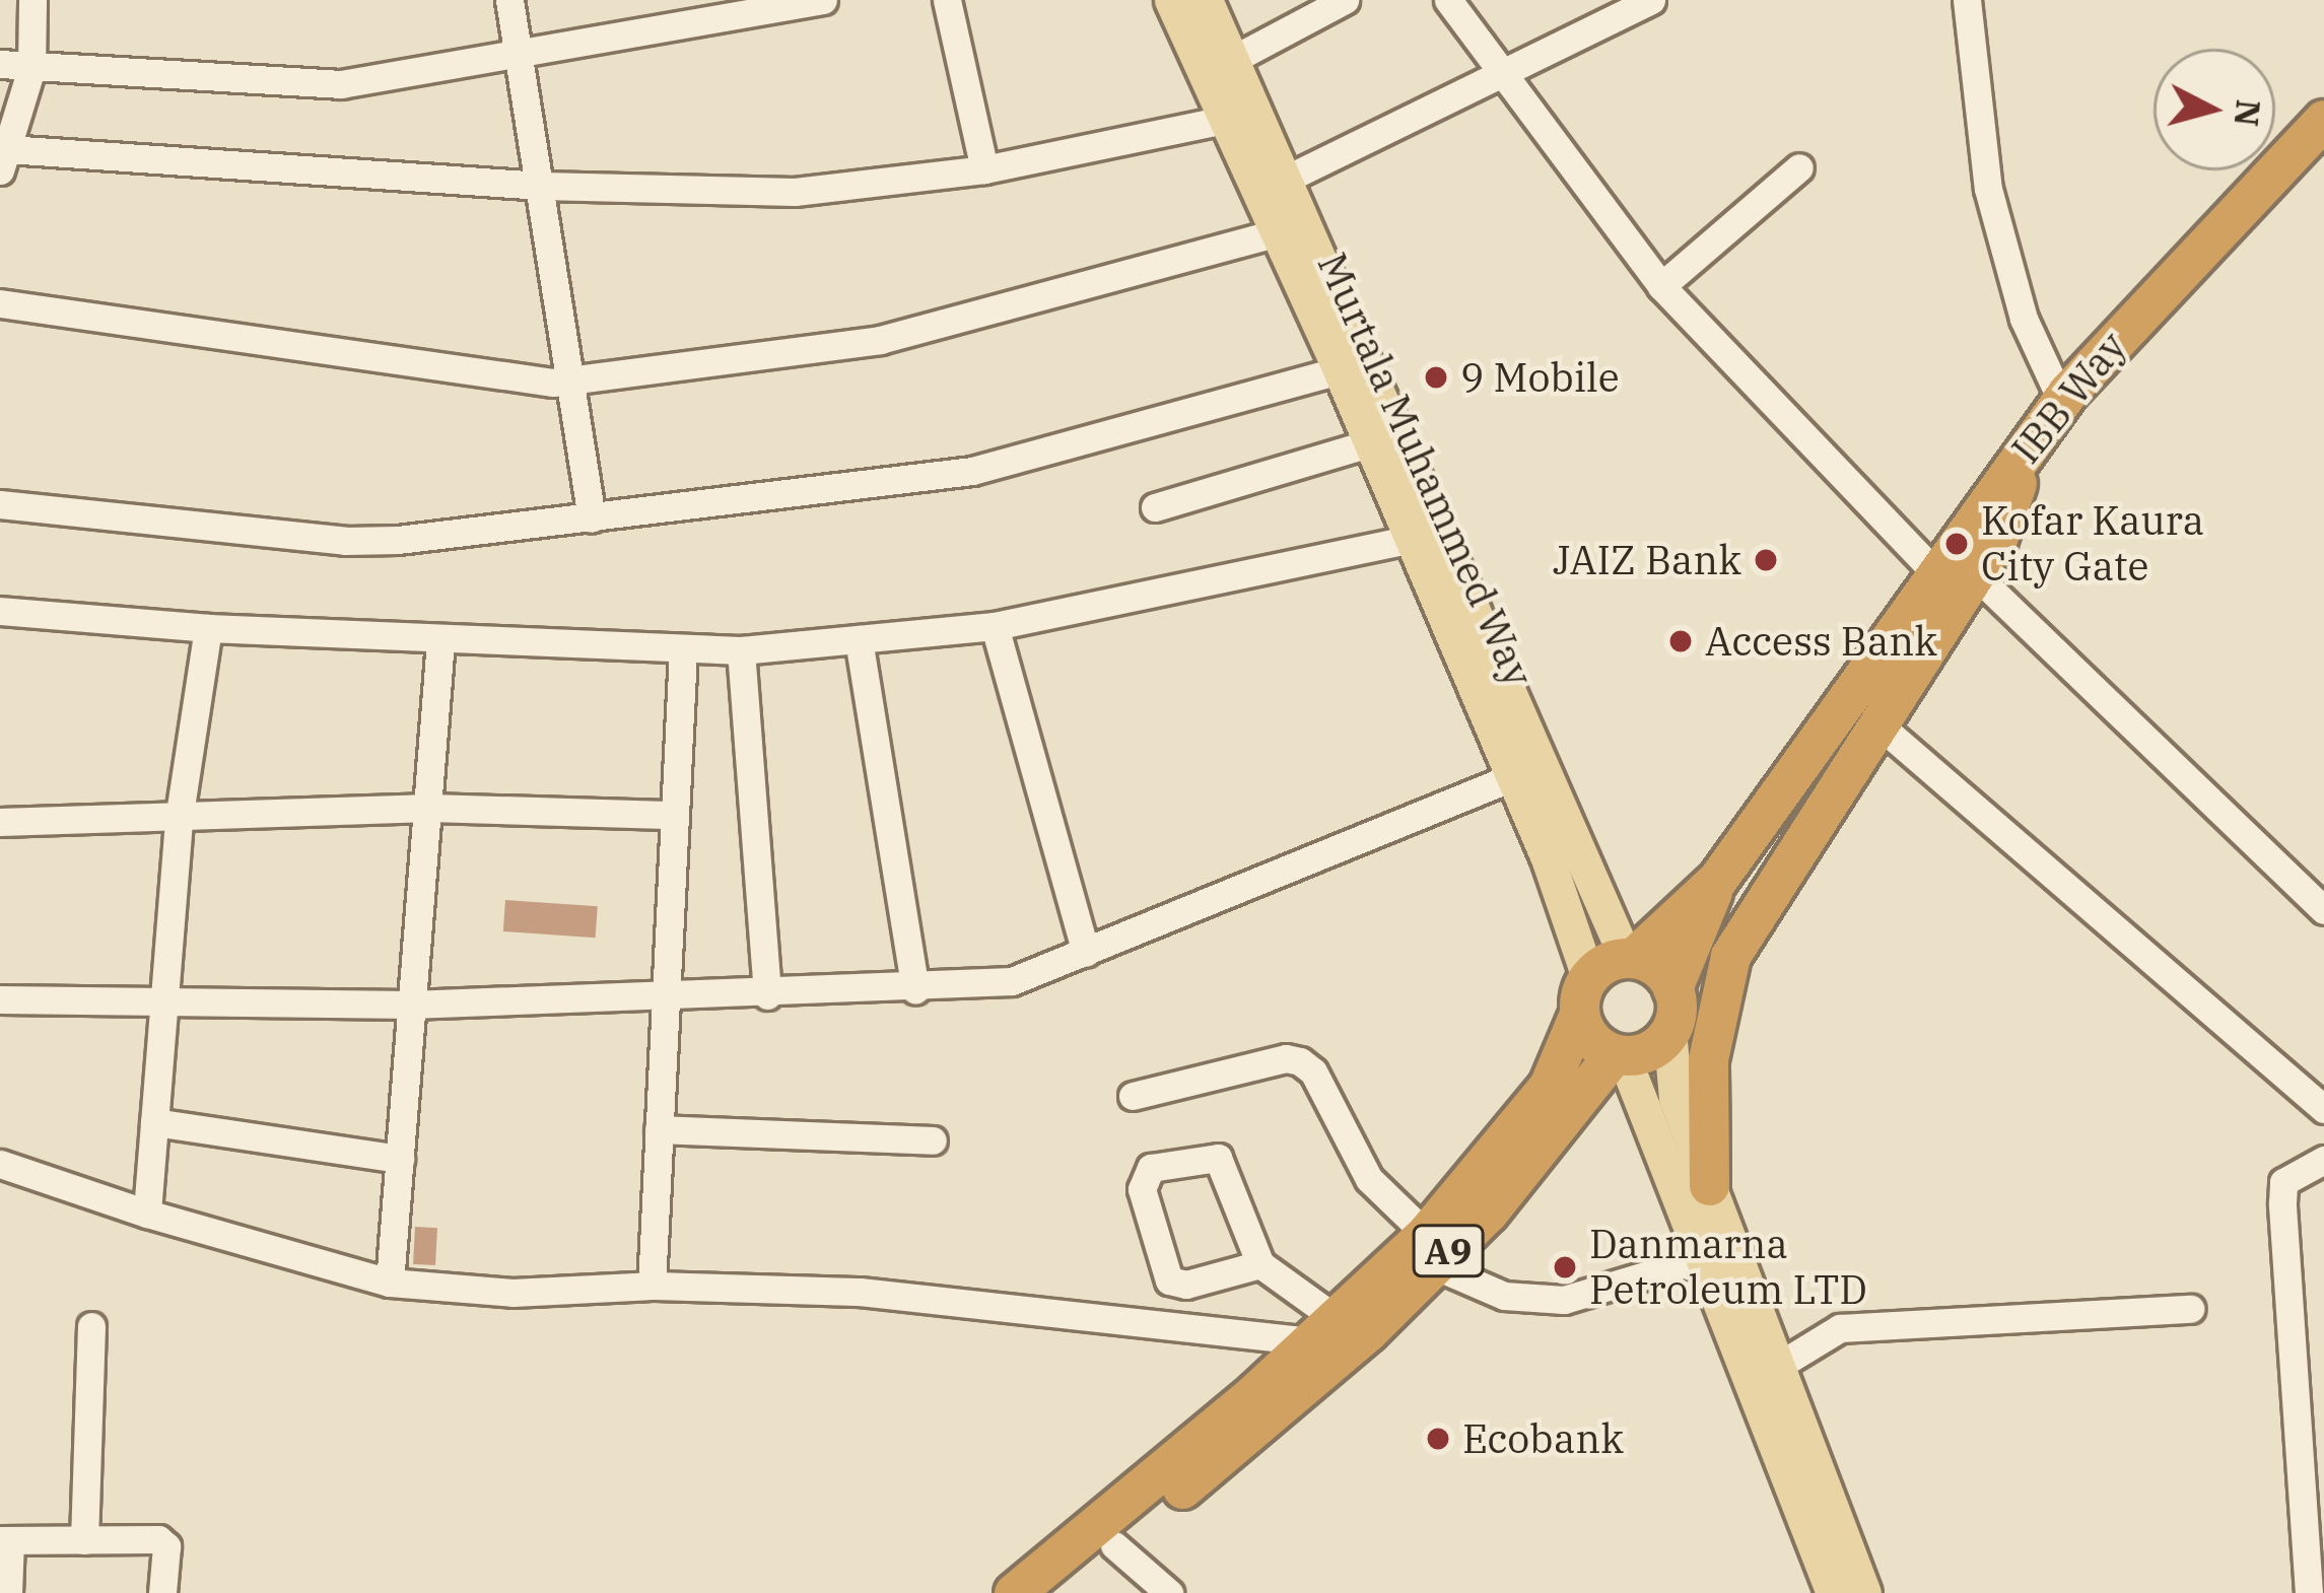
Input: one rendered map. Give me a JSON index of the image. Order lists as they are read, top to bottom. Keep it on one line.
{"streets":{"highway":["IBB Way","A9"],"main road":["Murtala Muhammed Way"]},"crossings":[["IBB Way","Murtala Muhammed Way"],["IBB Way","A9"],["Murtala Muhammed Way","A9"]],"places":["9 Mobile","Kofar Kaura City Gate","JAIZ Bank","Access Bank","Danmarna Petroleum LTD","Ecobank"],"north":"right"}
